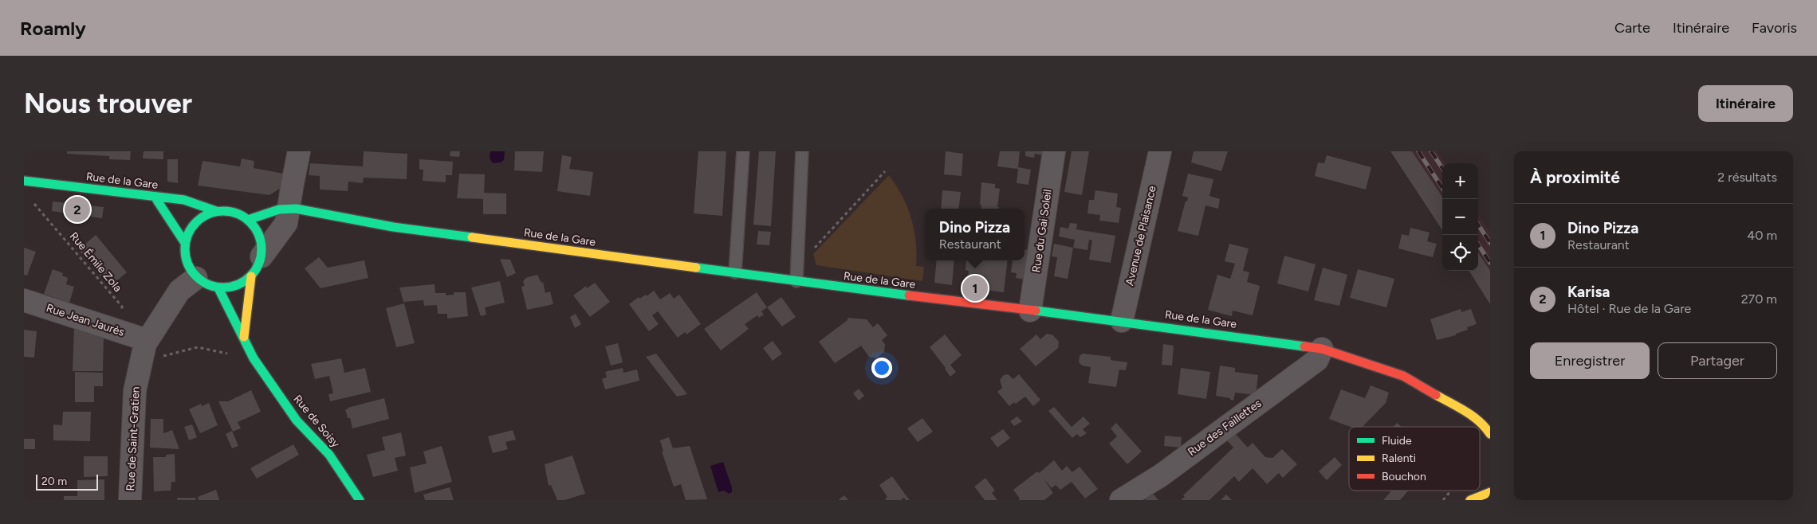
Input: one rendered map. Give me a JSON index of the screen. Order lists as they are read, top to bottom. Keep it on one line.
{"streets":{"street":["Rue de la Gare","Rue du Gai Soleil","Avenue de Plaisance","Rue Jean Jaurès","Rue de Soisy","Rue des Faillettes","Rue de Saint-Gratien"],"path":["Rue Émile Zola"]},"crossings":[["Rue de la Gare","Rue du Gai Soleil"],["Rue de la Gare","Avenue de Plaisance"],["Rue de la Gare","Rue de Soisy"],["Rue de la Gare","Rue des Faillettes"],["Rue de la Gare","Rue de Saint-Gratien"],["Rue Émile Zola","Rue Jean Jaurès"],["Rue Jean Jaurès","Rue de Saint-Gratien"],["Rue de Soisy","Rue de Saint-Gratien"]],"legend":["Fluide","Ralenti","Bouchon"],"scale_bar":"20 m","page":{"header":"Roamly","nav":["Carte","Itinéraire","Favoris"],"buttons":["Itinéraire",["Enregistrer","Partager"]],"title":"Nous trouver","heading":["À proximité","2 résultats"],"map_buttons":["+","−"],"pins":["2","1"],"list":[{"mark":"1","name":"Dino Pizza","note":"Restaurant","value":"40 m"},{"mark":"2","name":"Karisa","note":"Hôtel · Rue de la Gare","value":"270 m"}],"popup":["Dino Pizza","Restaurant"],"scale":"20 m"}}
